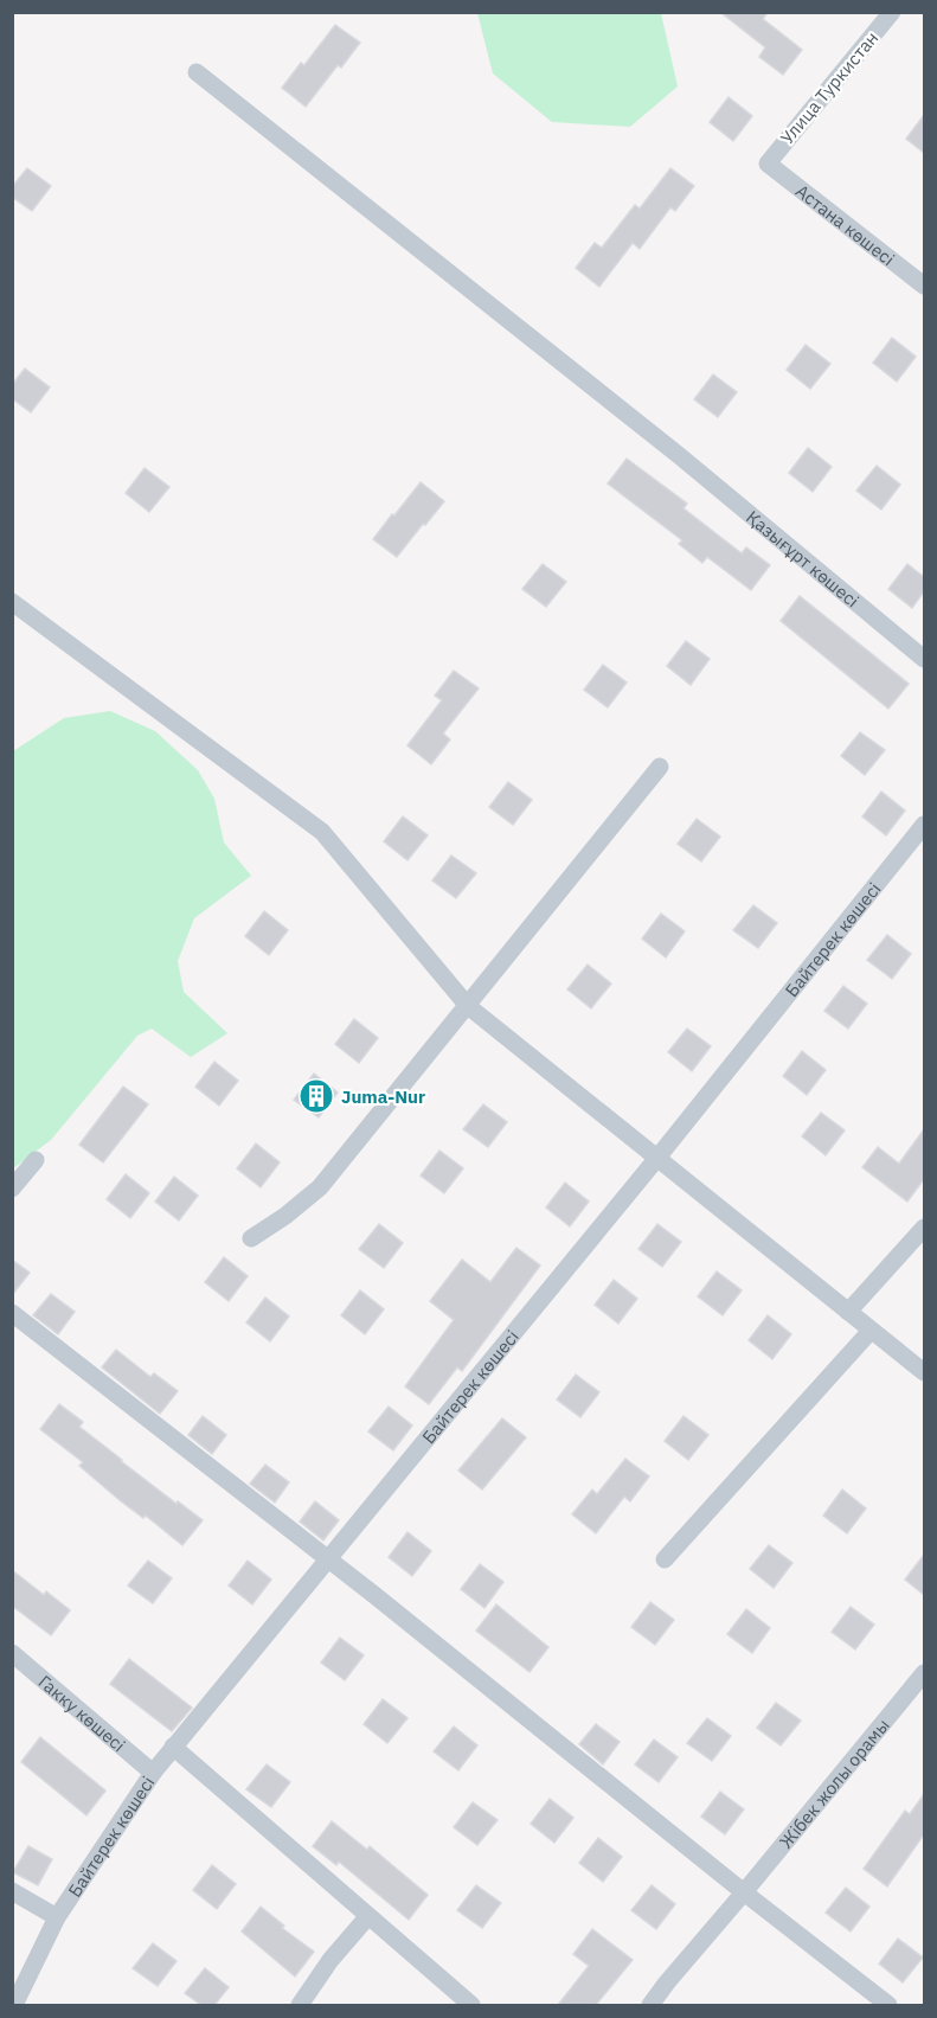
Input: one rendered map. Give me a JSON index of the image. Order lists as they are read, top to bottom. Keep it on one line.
{"streets":{"street":["Улица Туркистан","Астана көшесі","Қазығұрт көшесі","Байтерек көшесі","Гакку көшесі","Жібек жолы орамы"]},"crossings":[["Улица Туркистан","Астана көшесі"],["Байтерек көшесі","Гакку көшесі"]],"places":{"building":["Juma-Nur"]}}
